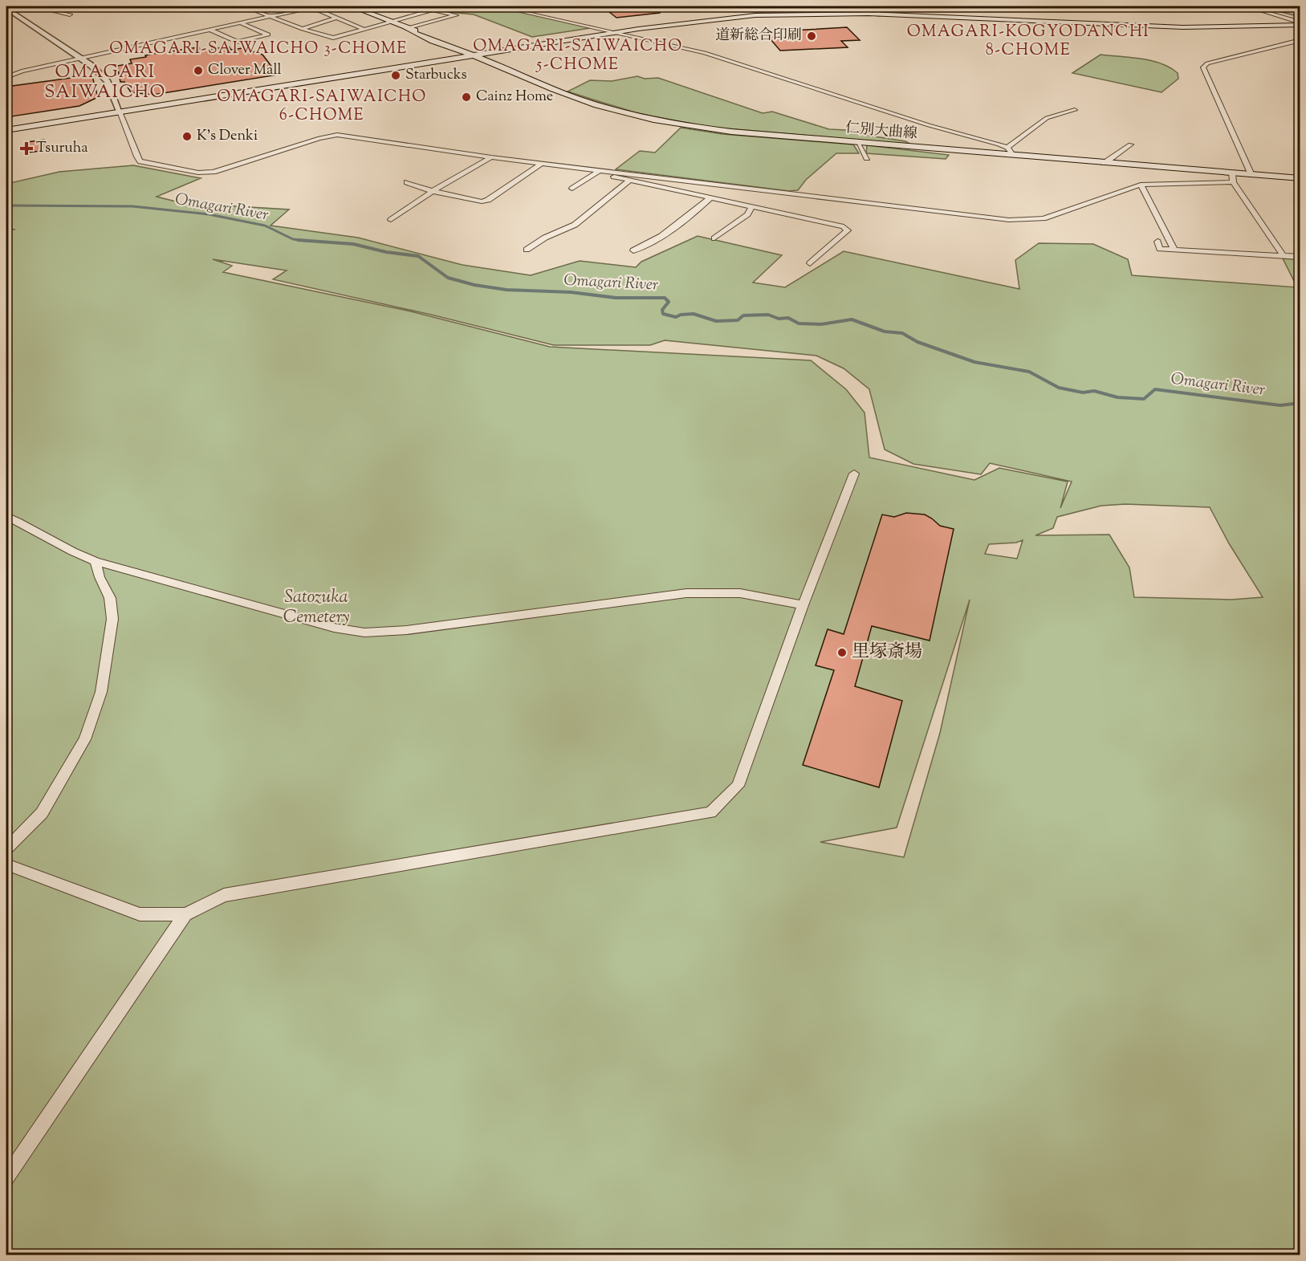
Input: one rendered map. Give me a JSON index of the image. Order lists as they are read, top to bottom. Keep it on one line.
{"streets":{"main road":["仁別大曲線"]},"districts":["OMAGARI-KOGYODANCHI 8-CHOME","OMAGARI-SAIWAICHO 5-CHOME","OMAGARI-SAIWAICHO 3-CHOME","OMAGARI SAIWAICHO","OMAGARI-SAIWAICHO 6-CHOME"],"water":["Omagari River"],"parks":["Satozuka Cemetery"],"places":{"other":["道新総合印刷","Clover Mall","Starbucks","Cainz Home","K's Denki","里塚斎場"],"health":["Tsuruha"]}}
